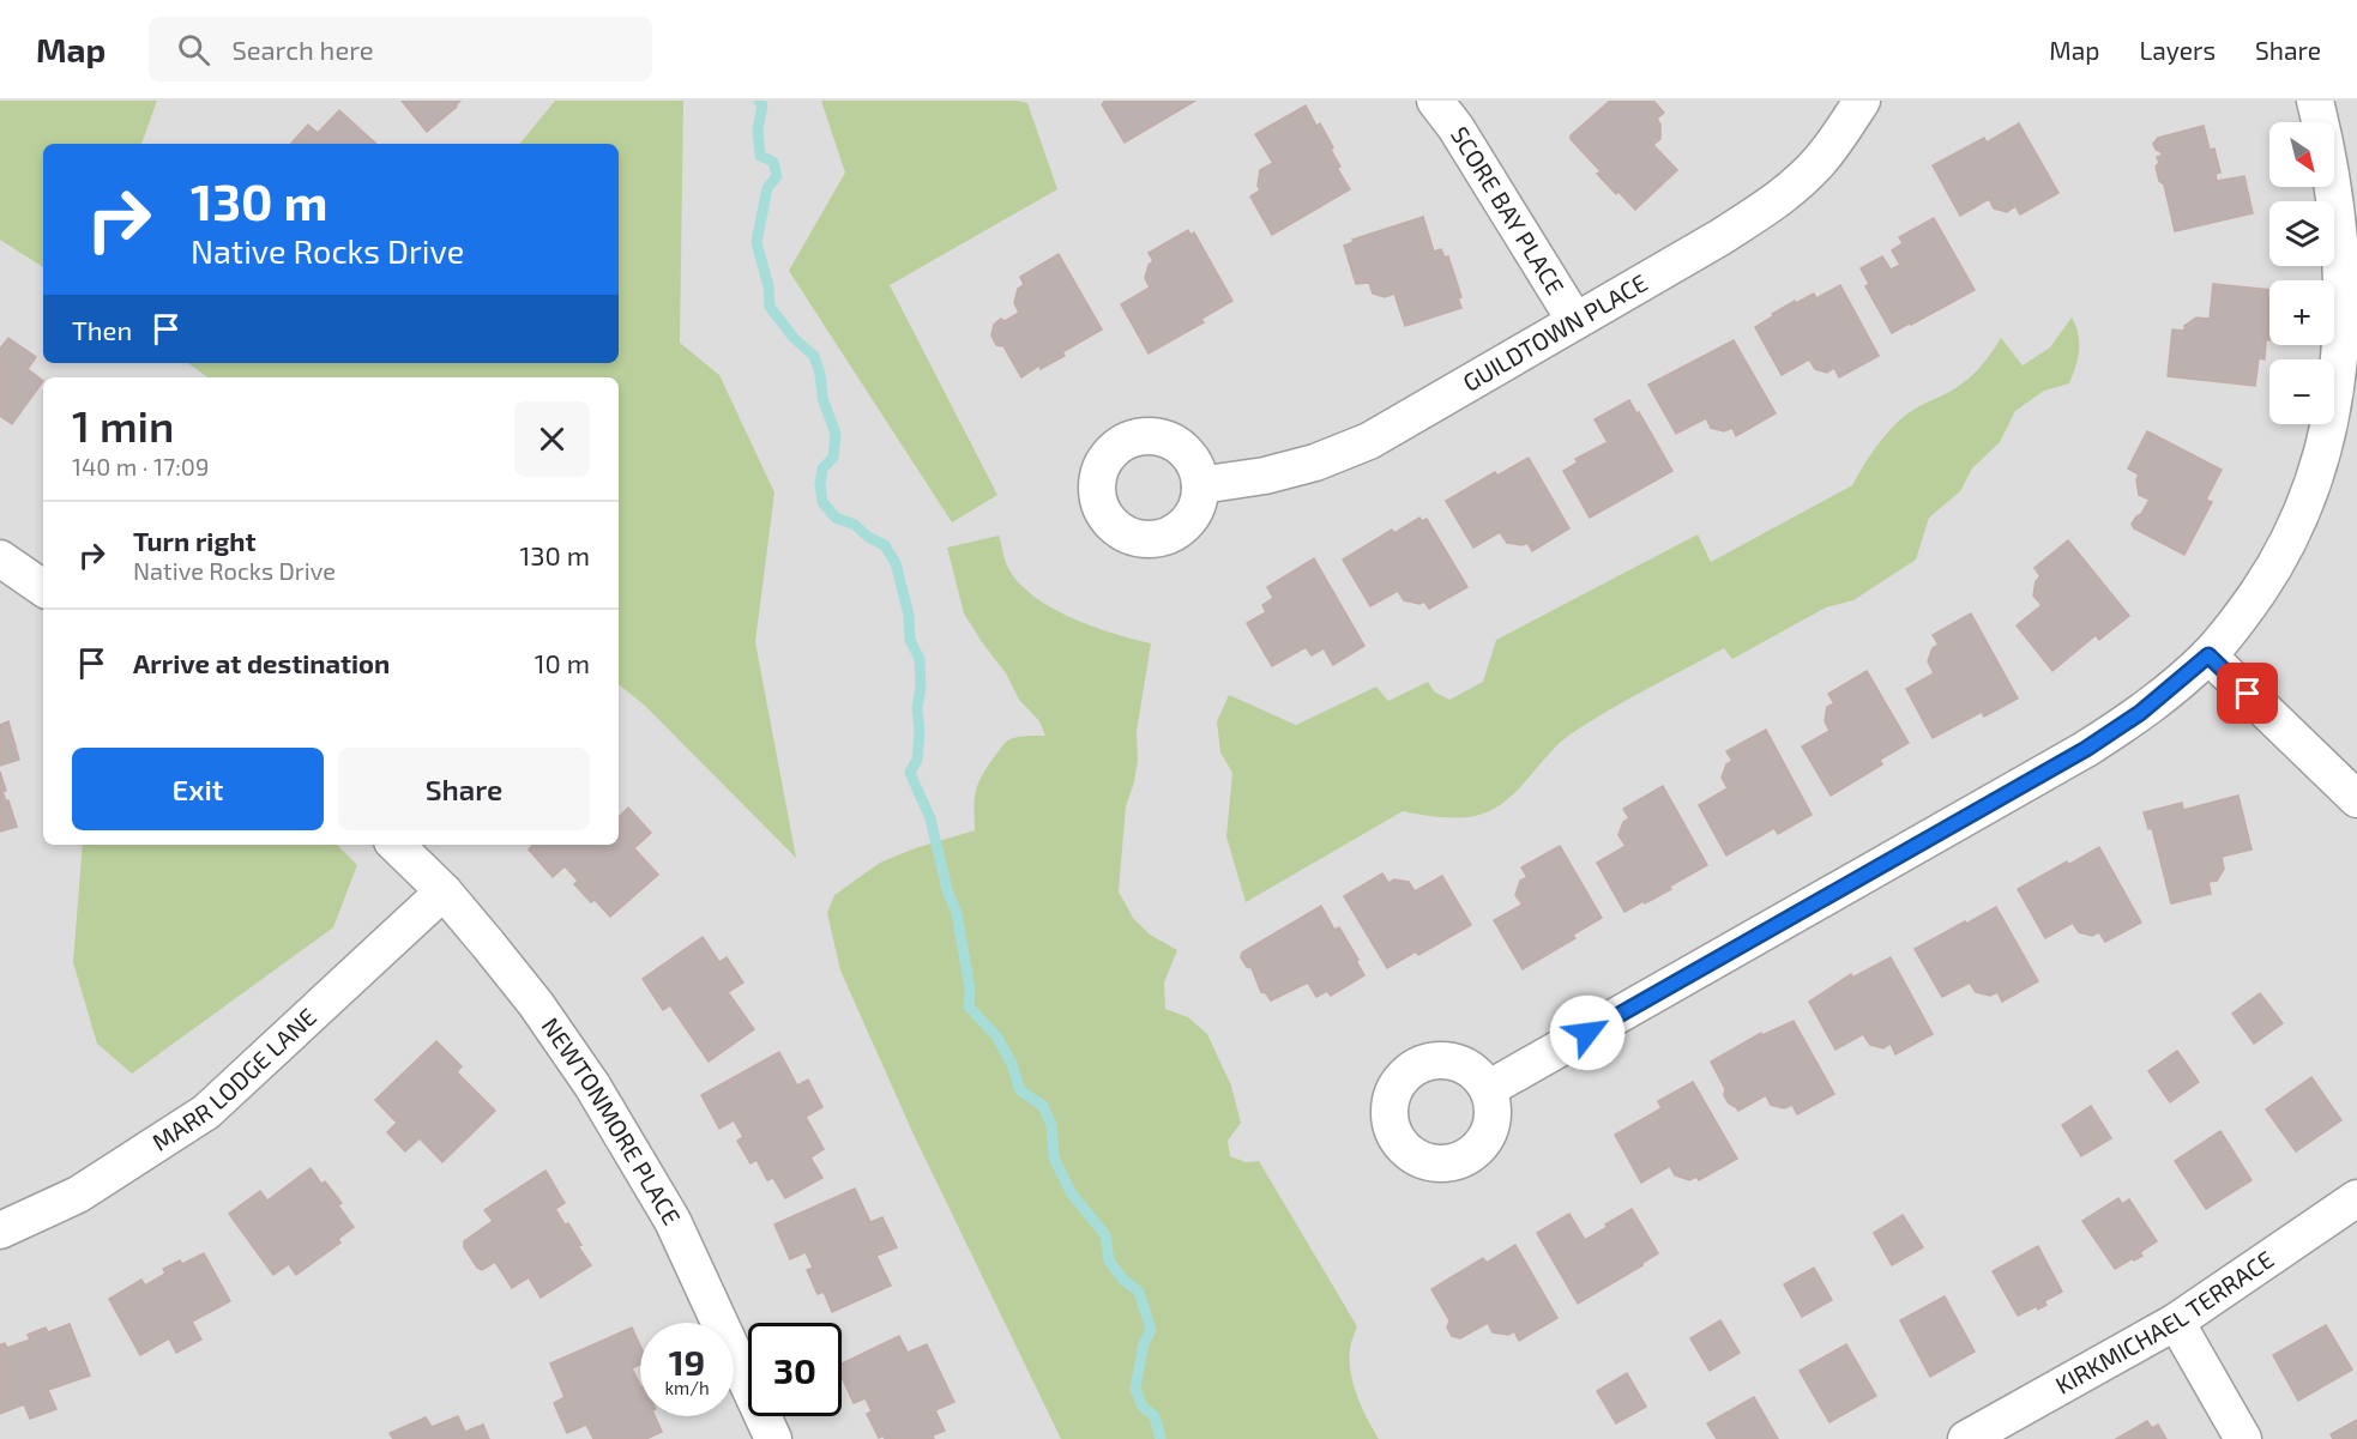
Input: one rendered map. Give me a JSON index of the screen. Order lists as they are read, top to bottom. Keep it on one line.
{"streets":{"street":["SCORE BAY PLACE","GUILDTOWN PLACE","MARR LODGE LANE","NEWTONMORE PLACE","KIRKMICHAEL TERRACE"]},"crossings":[["SCORE BAY PLACE","GUILDTOWN PLACE"],["MARR LODGE LANE","NEWTONMORE PLACE"]],"north":"bottom right","page":{"header":"Map","search":"Search here","nav":["Map","Layers","Share"],"map_buttons":["+","−"],"turn":["130 m","Native Rocks Drive"],"then":"Then","heading":["1 min","140 m · 17:09"],"list":[{"name":"Turn right","note":"Native Rocks Drive","value":"130 m"},{"name":"Arrive at destination","value":"10 m"}],"buttons":["Exit","Share"],"speed":"19 km/h","limit":"30"}}
